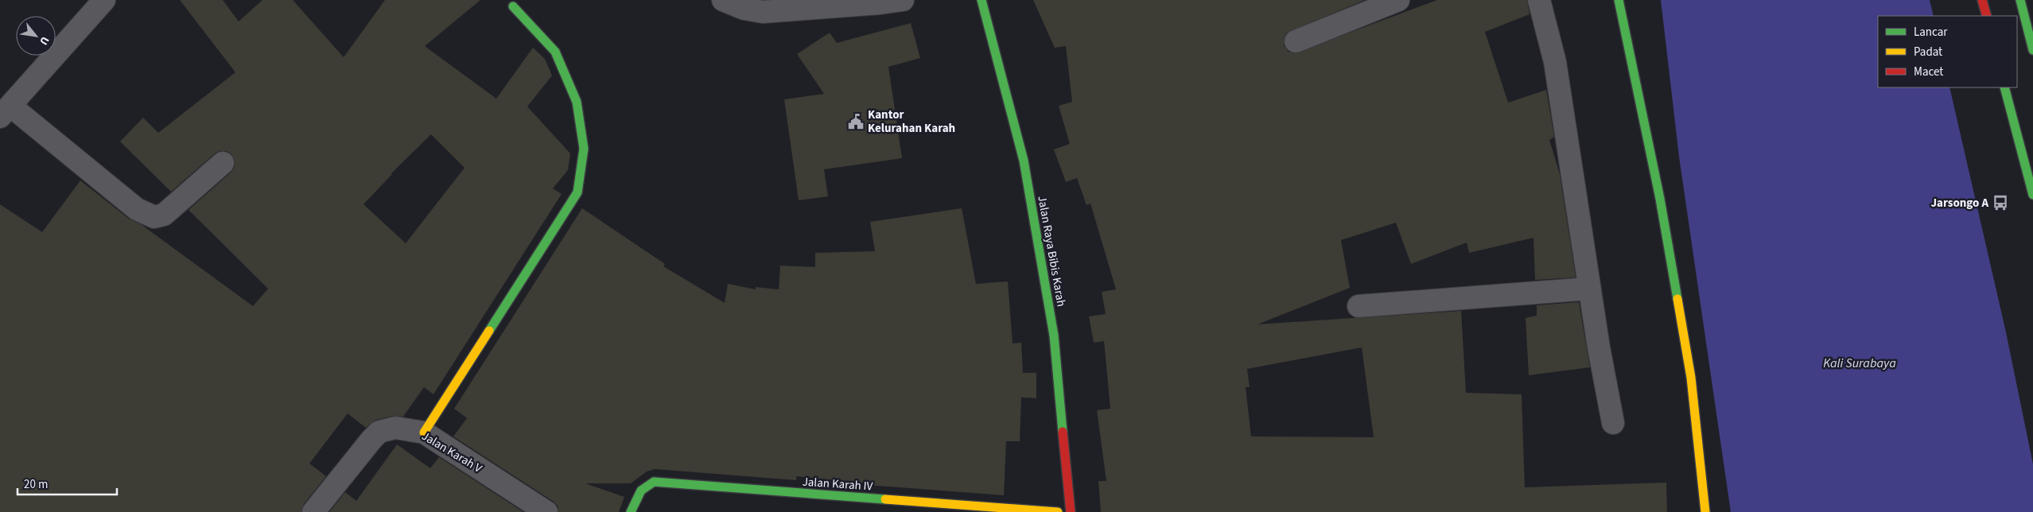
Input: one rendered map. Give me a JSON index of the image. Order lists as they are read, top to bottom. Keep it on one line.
{"streets":{"street":["Jalan Raya Bibis Karah","Jalan Karah V","Jalan Karah IV"]},"water":["Kali Surabaya"],"places":{"public building":["Kantor Kelurahan Karah"],"bus stop":["Jarsongo A"]},"legend":["Lancar","Padat","Macet"],"scale_bar":"20 m","north":"bottom right"}
